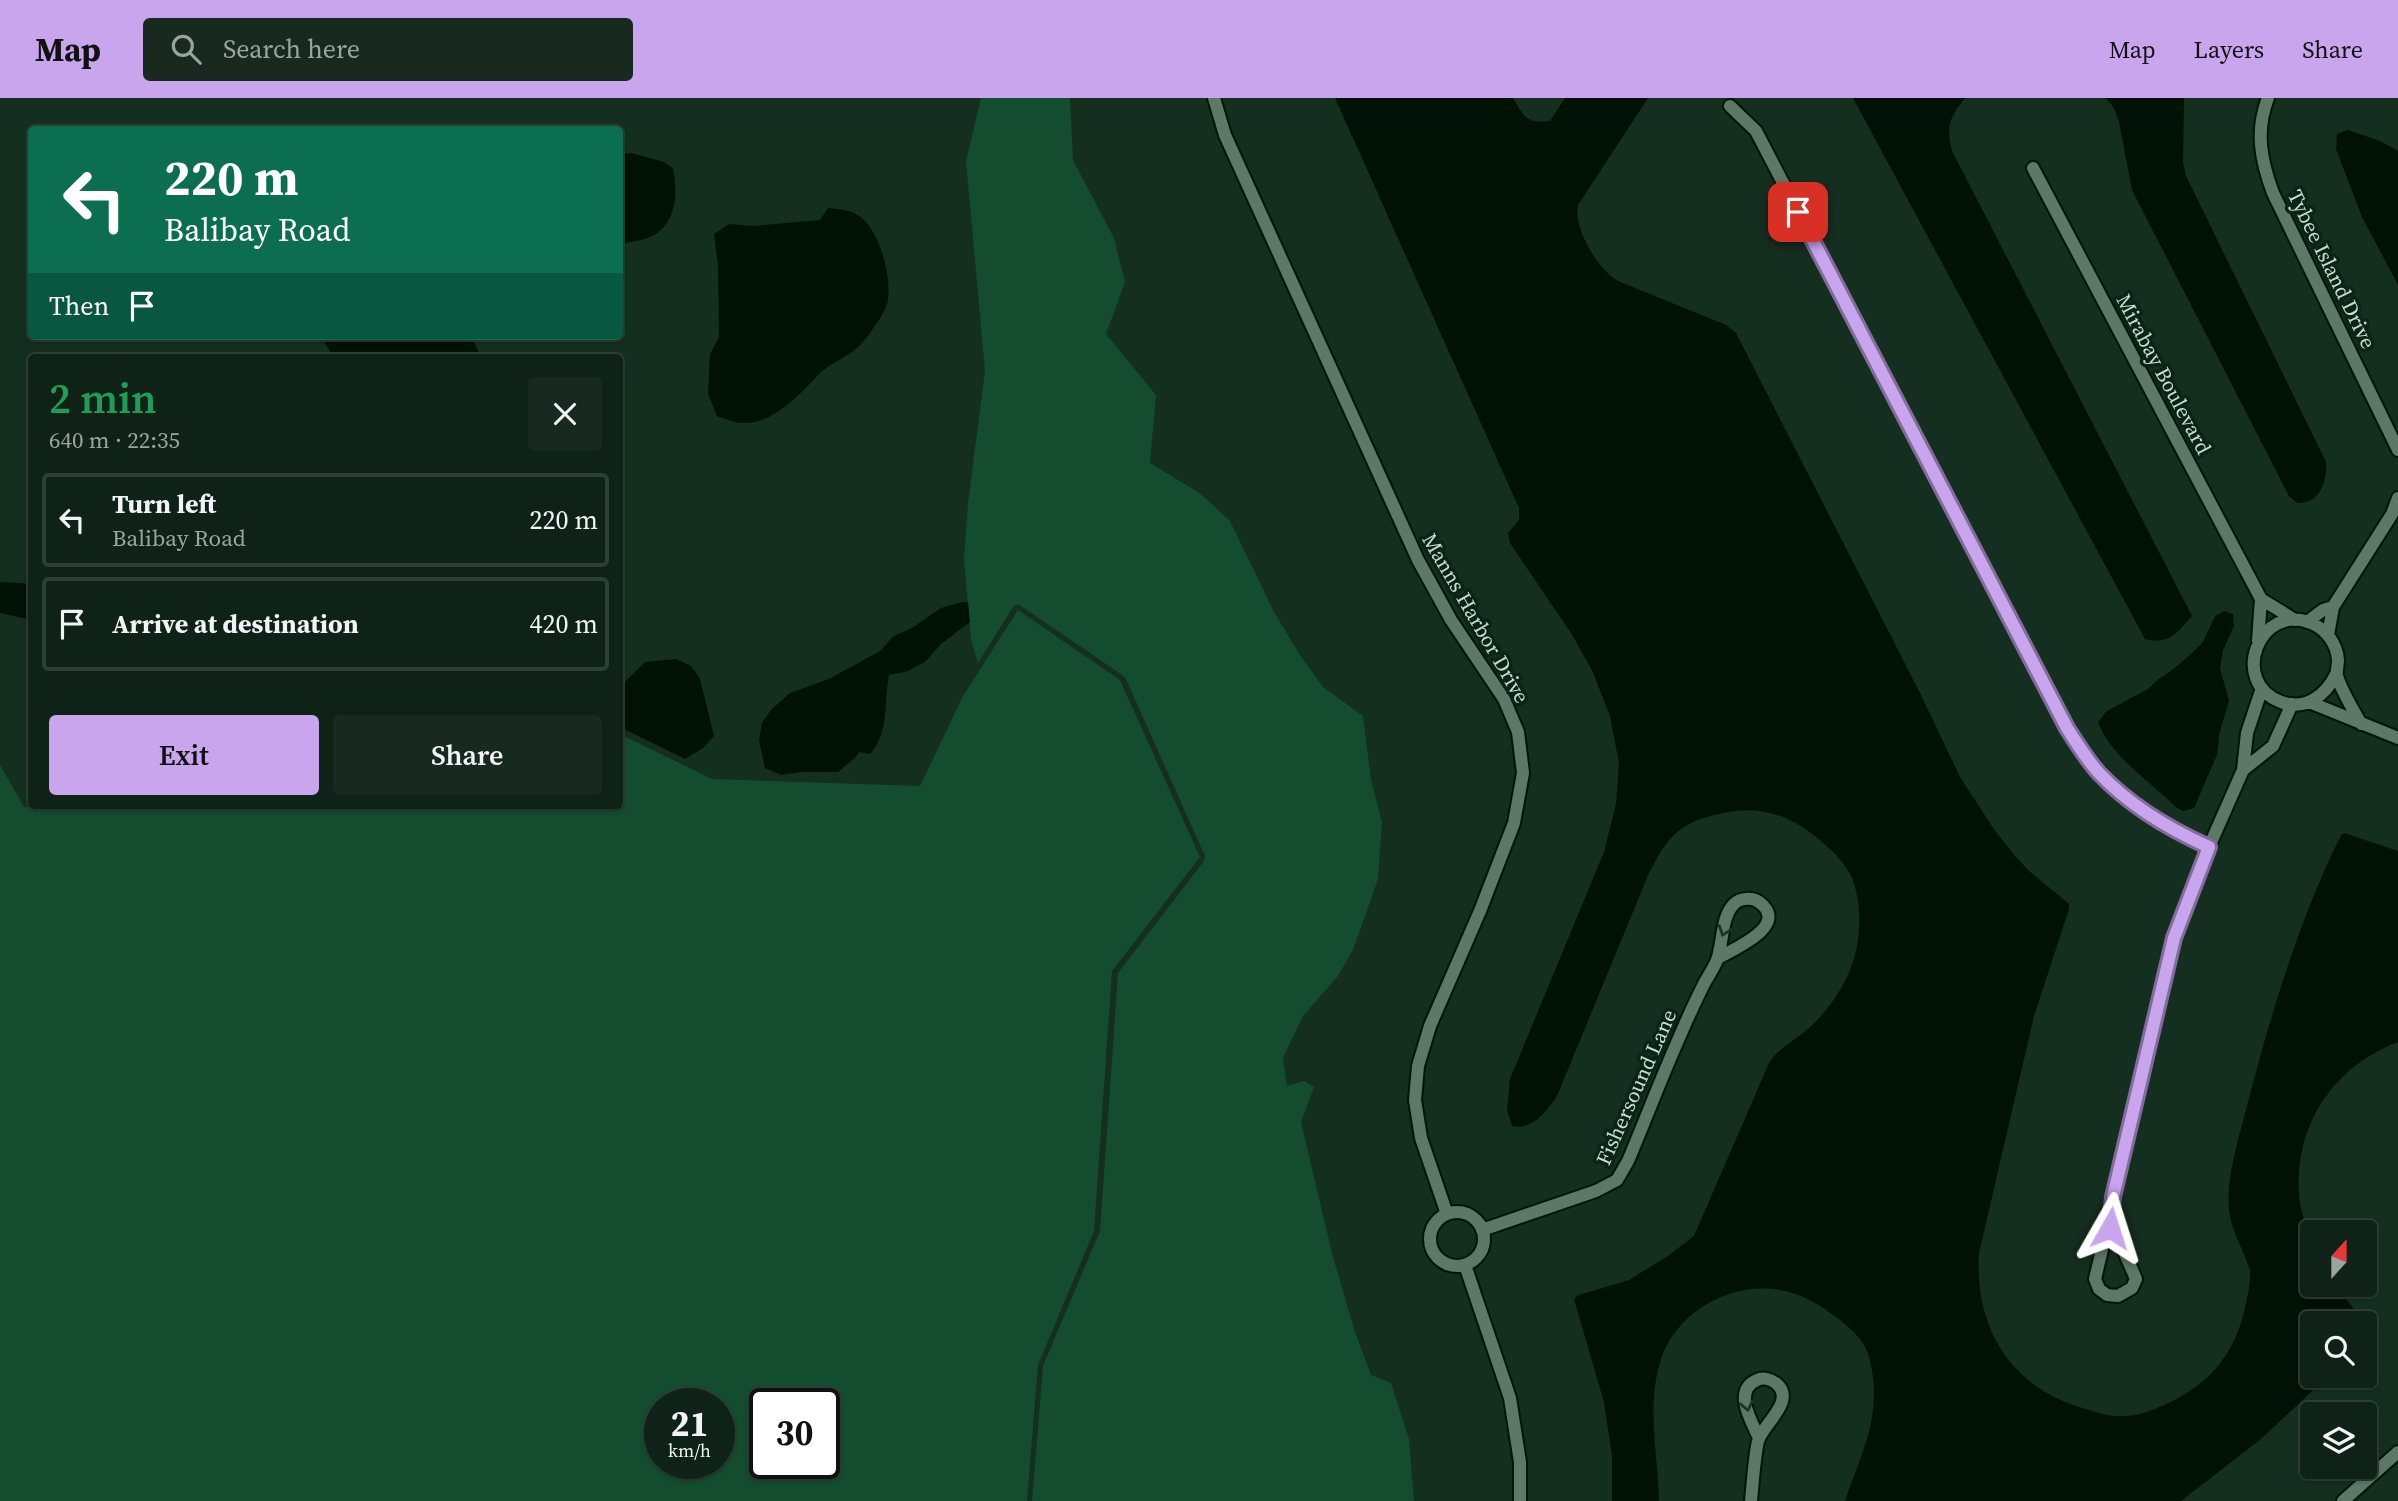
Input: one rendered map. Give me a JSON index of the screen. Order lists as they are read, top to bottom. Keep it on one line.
{"streets":{"street":["Tybee Island Drive","Mirabay Boulevard","Manns Harbor Drive","Fishersound Lane"]},"crossings":[["Manns Harbor Drive","Fishersound Lane"]],"north":"top","page":{"header":"Map","search":"Search here","nav":["Map","Layers","Share"],"turn":["220 m","Balibay Road"],"then":"Then","heading":["2 min","640 m · 22:35"],"list":[{"name":"Turn left","note":"Balibay Road","value":"220 m"},{"name":"Arrive at destination","value":"420 m"}],"buttons":["Exit","Share"],"speed":"21 km/h","limit":"30"}}
